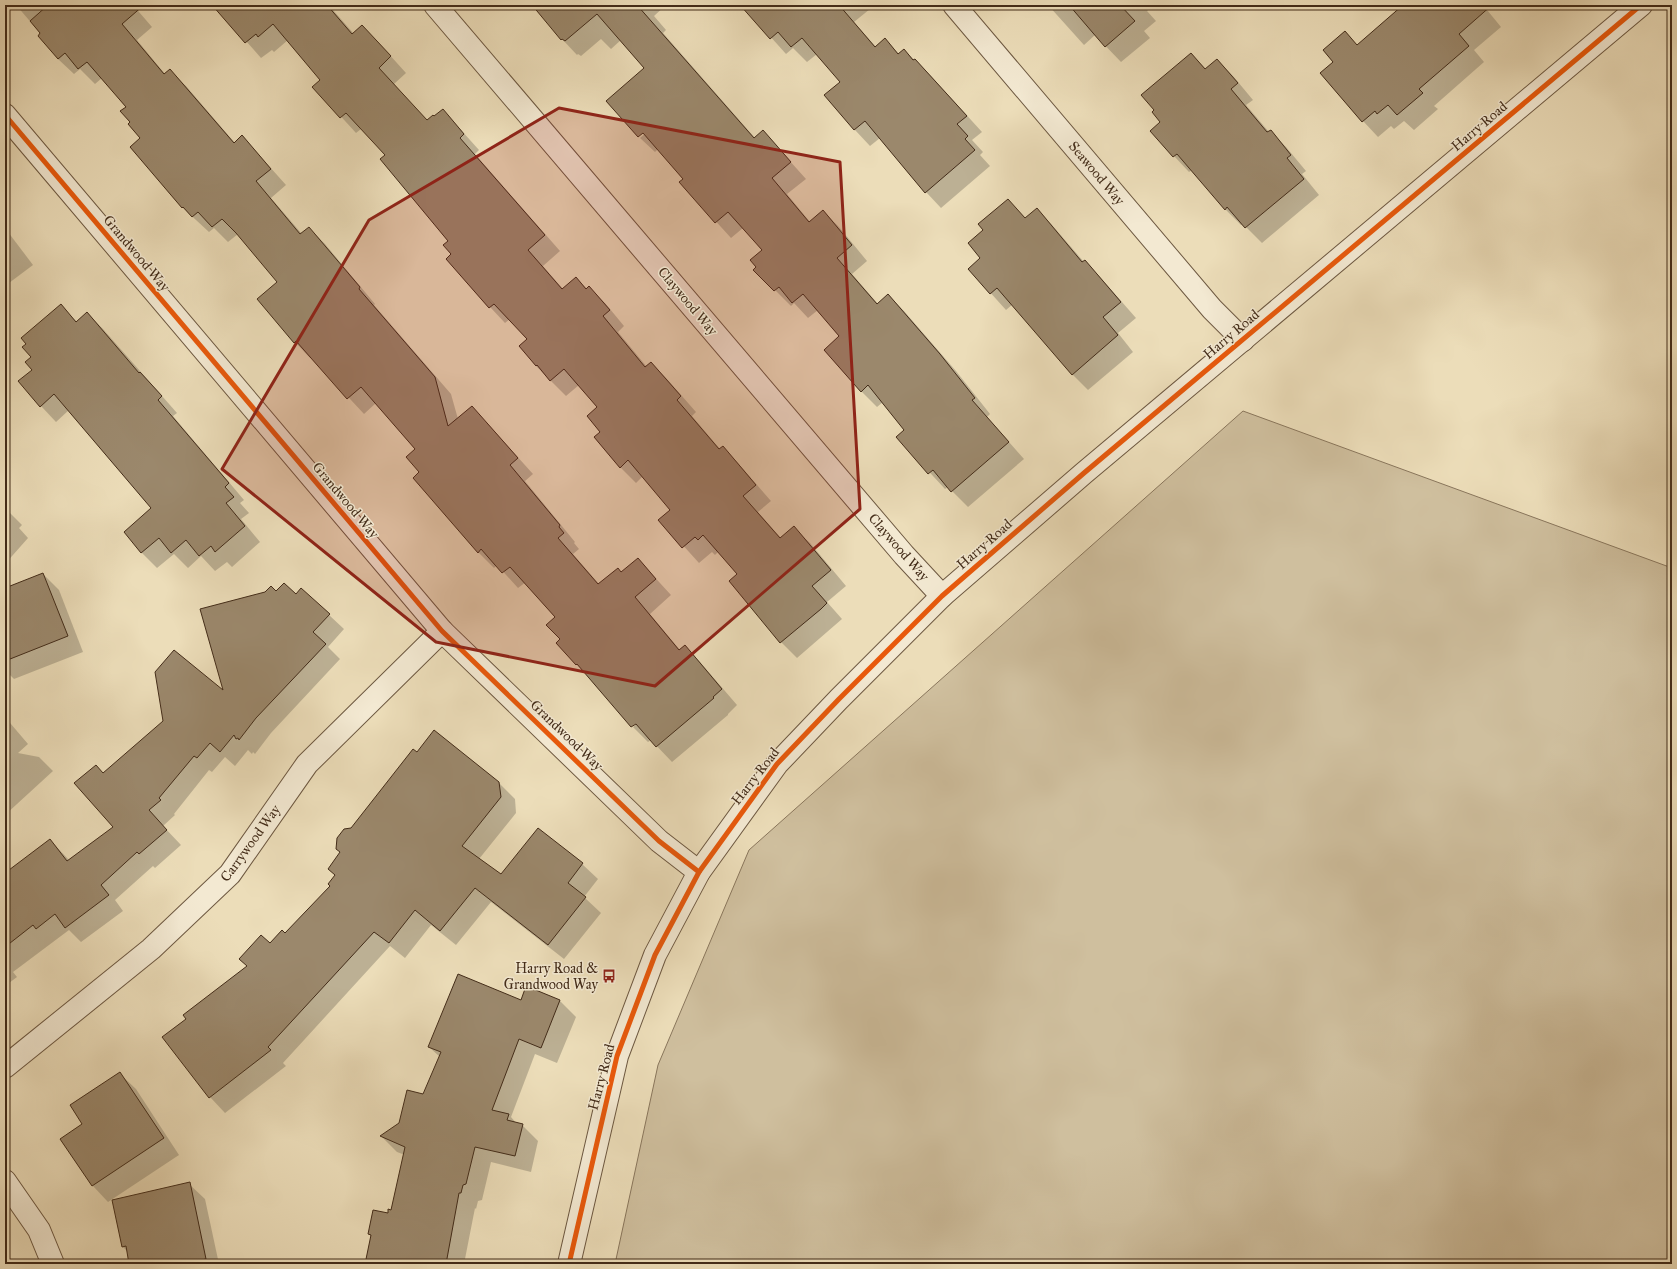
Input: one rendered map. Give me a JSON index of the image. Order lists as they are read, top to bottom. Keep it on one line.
{"streets":{"street":["Harry Road","Seawood Way","Grandwood Way","Claywood Way","Carrywood Way"]},"crossings":[["Harry Road","Seawood Way"],["Harry Road","Grandwood Way"],["Harry Road","Claywood Way"],["Grandwood Way","Carrywood Way"]],"places":{"bus stop":["Harry Road & Grandwood Way"]}}
